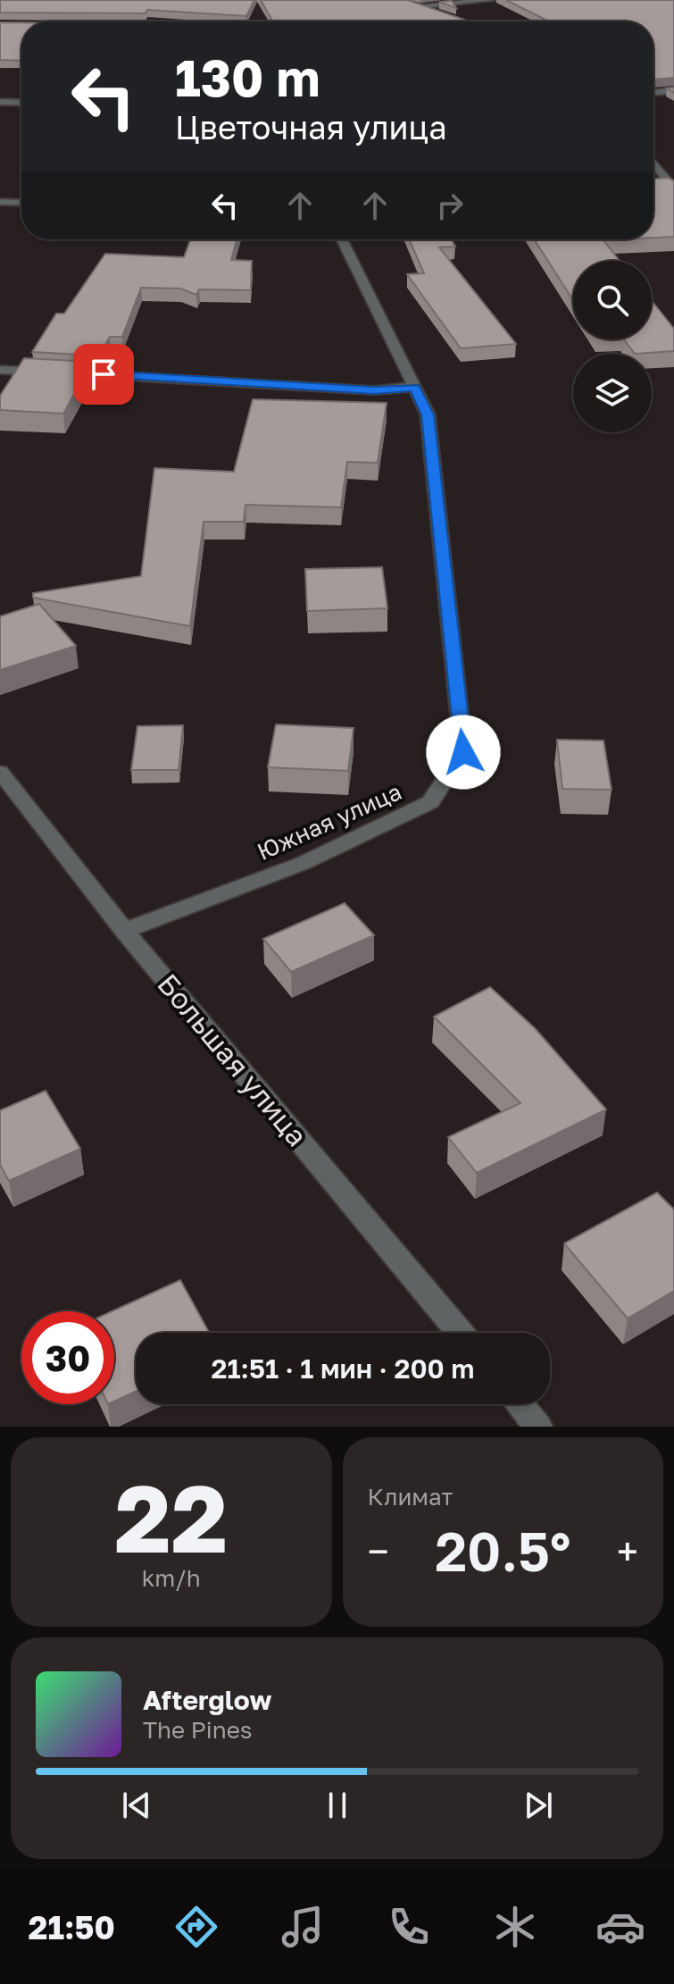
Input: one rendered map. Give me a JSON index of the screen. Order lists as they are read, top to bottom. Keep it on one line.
{"streets":{"street":["Южная улица","Большая улица"]},"crossings":[["Южная улица","Большая улица"]],"page":{"turn":["130 m","Цветочная улица"],"limit":"30","trip":"21:51 · 1 мин · 200 m","tile":[["22","km/h"],"Климат"],"heat":["−","20.5°","+"],"song":["Afterglow","The Pines"],"tabs":"21:50"}}
